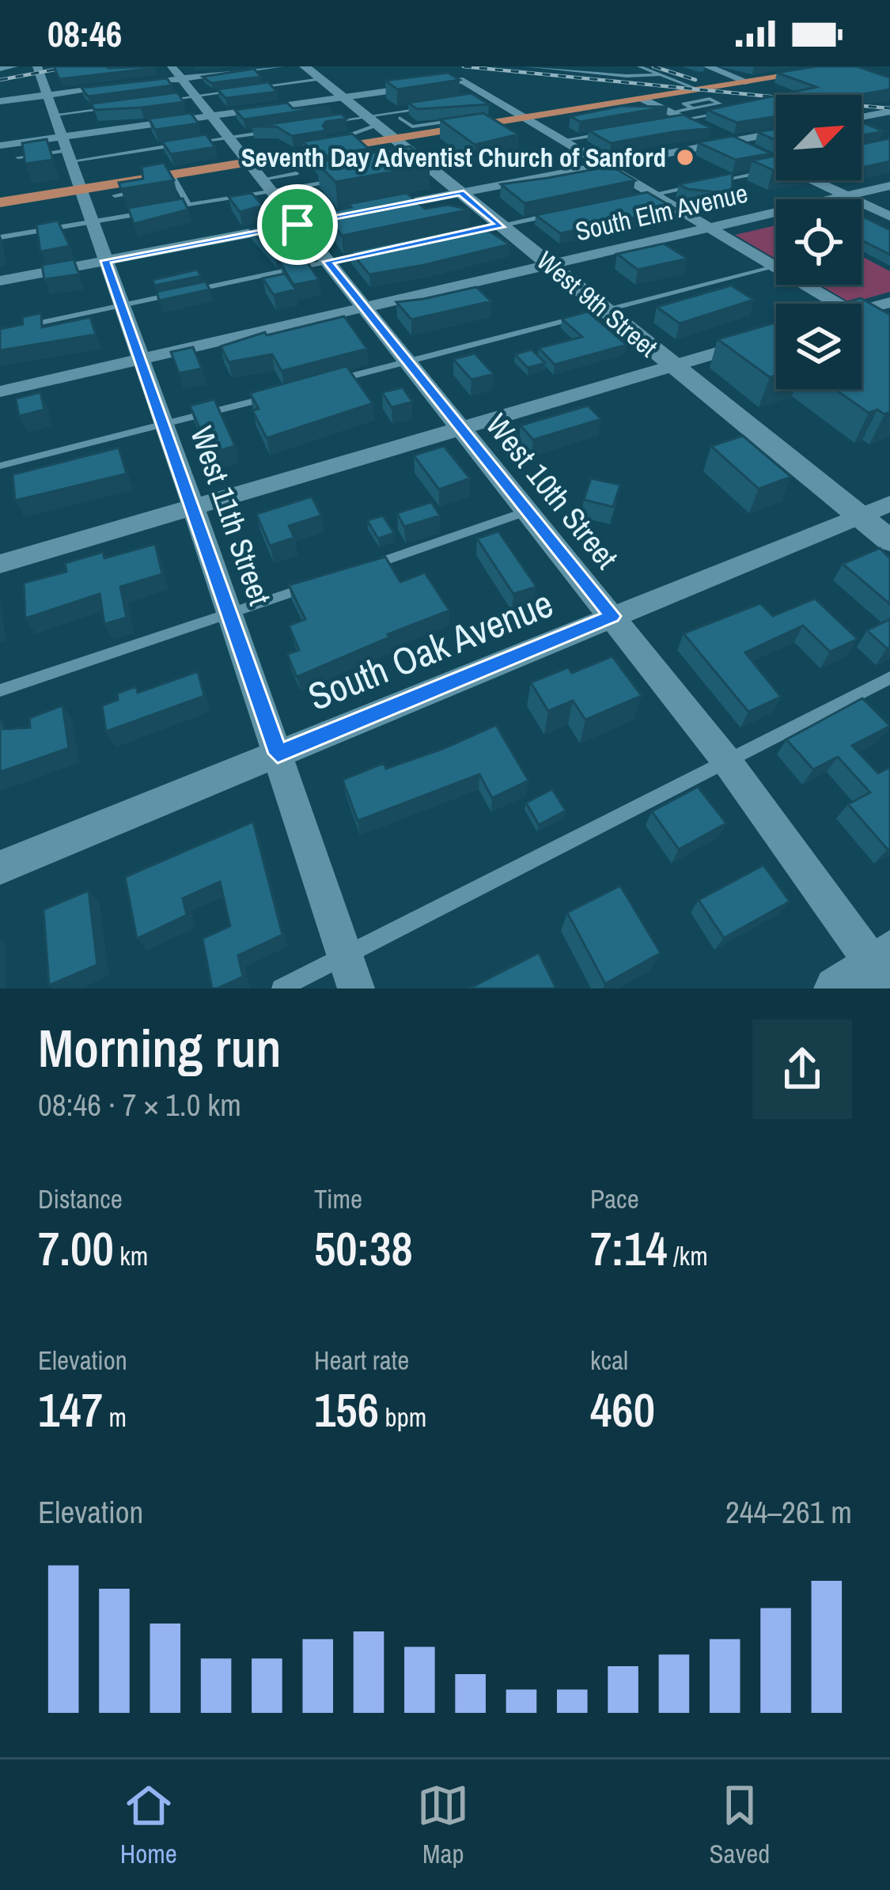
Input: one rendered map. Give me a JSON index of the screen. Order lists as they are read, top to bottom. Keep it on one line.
{"streets":{"street":["South Elm Avenue","West 9th Street","West 10th Street","West 11th Street","South Oak Avenue"]},"crossings":[["South Elm Avenue","West 9th Street"],["South Elm Avenue","West 10th Street"],["South Elm Avenue","West 11th Street"],["West 9th Street","South Oak Avenue"],["West 10th Street","South Oak Avenue"],["West 11th Street","South Oak Avenue"]],"places":["Seventh Day Adventist Church of Sanford"],"north":"top right","page":{"status":"08:46","heading":["Morning run","08:46 · 7 × 1.0 km"],"stats":[["Distance","7.00 km"],["Time","50:38"],["Pace","7:14 /km"],["Elevation","147 m"],["Heart rate","156 bpm"],["kcal","460"]],"chart":["Elevation","244–261 m"],"tabs":["Home","Map","Saved"]}}
